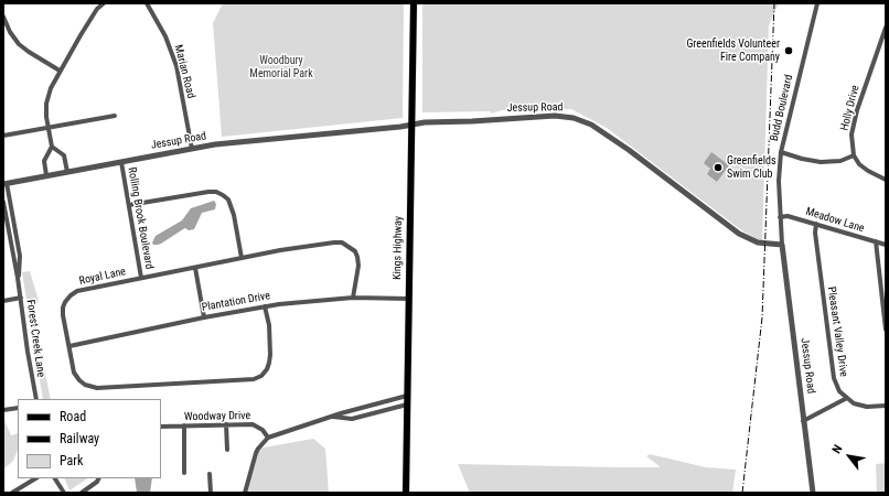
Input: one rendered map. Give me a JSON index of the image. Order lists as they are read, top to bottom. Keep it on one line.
{"streets":{"main road":["Kings Highway"],"street":["Marian Road","Jessup Road","Budd Boulevard","Holly Drive","Rolling Brook Boulevard","Meadow Lane","Royal Lane","Plantation Drive","Pleasant Valley Drive","Forest Creek Lane","Woodway Drive"]},"crossings":[["Marian Road","Jessup Road"],["Jessup Road","Budd Boulevard"],["Jessup Road","Rolling Brook Boulevard"],["Jessup Road","Kings Highway"],["Jessup Road","Forest Creek Lane"],["Budd Boulevard","Meadow Lane"],["Rolling Brook Boulevard","Royal Lane"],["Meadow Lane","Pleasant Valley Drive"],["Kings Highway","Plantation Drive"],["Royal Lane","Plantation Drive"]],"parks":["Woodbury Memorial Park"],"places":["Greenfields Volunteer Fire Company","Greenfields Swim Club"],"legend":["Road","Railway","Park"],"north":"top left"}
